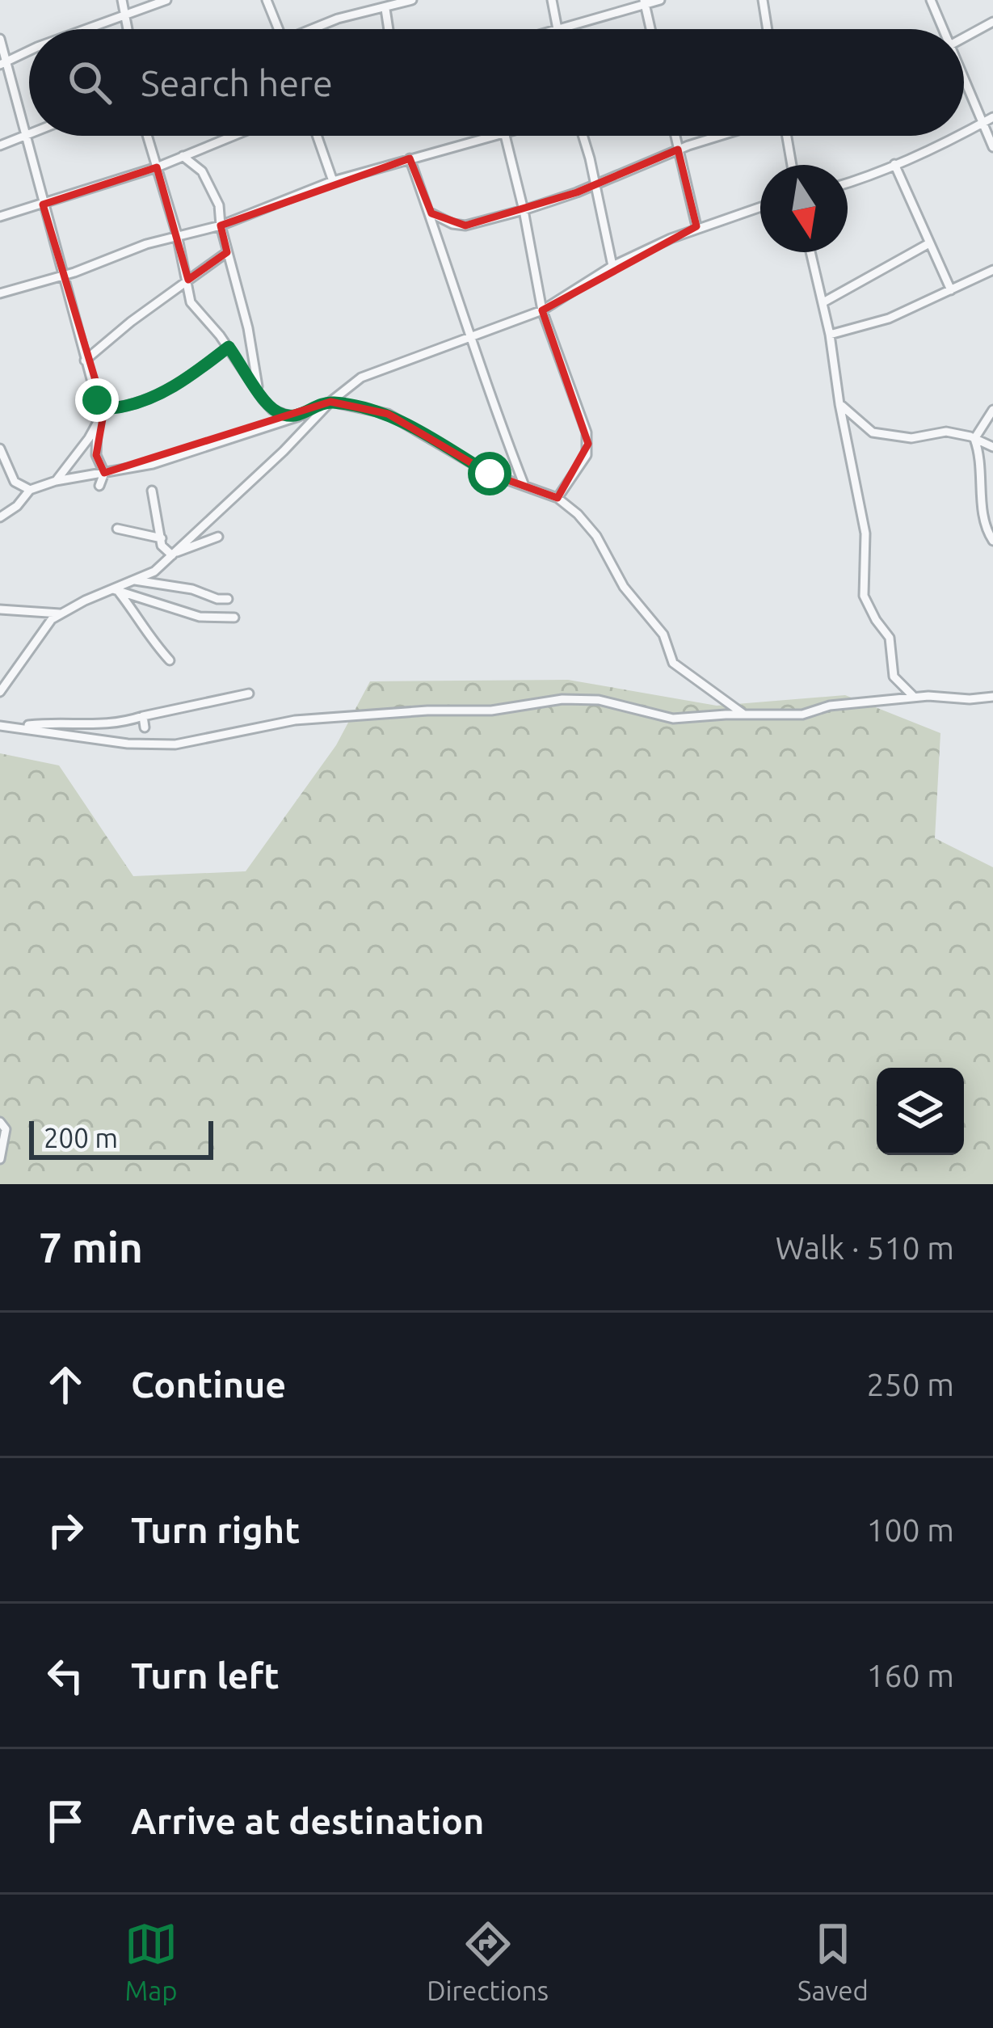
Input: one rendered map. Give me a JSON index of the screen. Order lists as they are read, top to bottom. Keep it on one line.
{"scale_bar":"200 m","north":"bottom","page":{"search":"Search here","scale":"200 m","heading":["7 min","Walk · 510 m"],"list":[["Continue","250 m"],["Turn right","100 m"],["Turn left","160 m"],"Arrive at destination"],"nav":["Map","Directions","Saved"]}}
